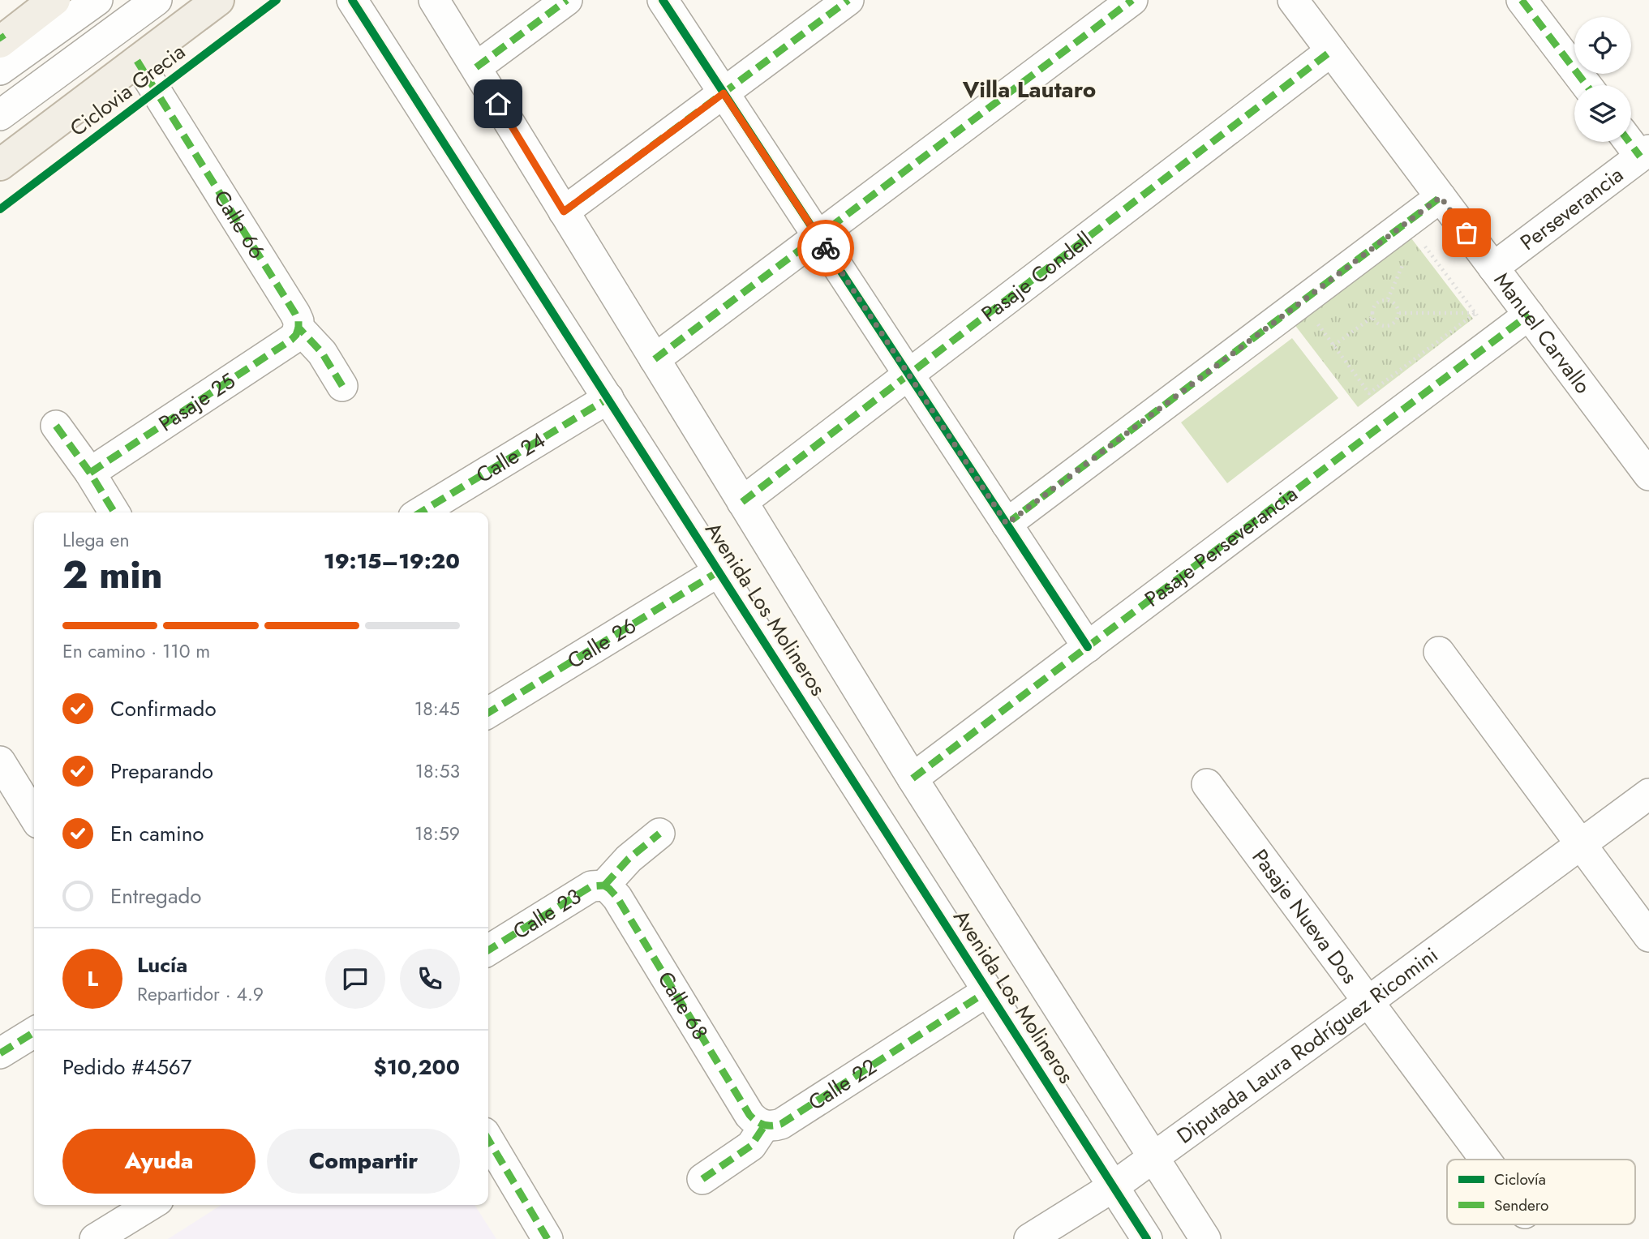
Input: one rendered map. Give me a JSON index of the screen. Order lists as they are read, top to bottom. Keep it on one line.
{"streets":{"street":["Perseverancia","Calle 66","Pasaje Condell","Manuel Carvallo","Pasaje 25","Calle 24","Pasaje Perseverancia","Avenida Los Molineros","Calle 26","Calle 23","Pasaje Nueva Dos","Calle 68","Diputada Laura Rodríguez Ricomini","Calle 22"],"cycle path":["Ciclovia Grecia"]},"crossings":[["Perseverancia","Manuel Carvallo"],["Calle 66","Pasaje 25"],["Pasaje Condell","Manuel Carvallo"],["Pasaje Condell","Avenida Los Molineros"],["Manuel Carvallo","Pasaje Perseverancia"],["Calle 24","Avenida Los Molineros"],["Pasaje Perseverancia","Avenida Los Molineros"],["Avenida Los Molineros","Calle 26"],["Avenida Los Molineros","Diputada Laura Rodríguez Ricomini"],["Avenida Los Molineros","Calle 22"],["Calle 23","Calle 68"],["Pasaje Nueva Dos","Diputada Laura Rodríguez Ricomini"],["Calle 68","Calle 22"]],"districts":["Villa Lautaro"],"legend":["Ciclovía","Sendero"],"page":{"heading":["2 min","Llega en","19:15–19:20"],"panel":["Lucía","Repartidor · 4.9","Pedido #4567","$10,200"],"bar":"En camino · 110 m","list":[["Confirmado","18:45"],["Preparando","18:53"],["En camino","18:59"],"Entregado"],"round":"L","buttons":["Ayuda","Compartir"]}}
